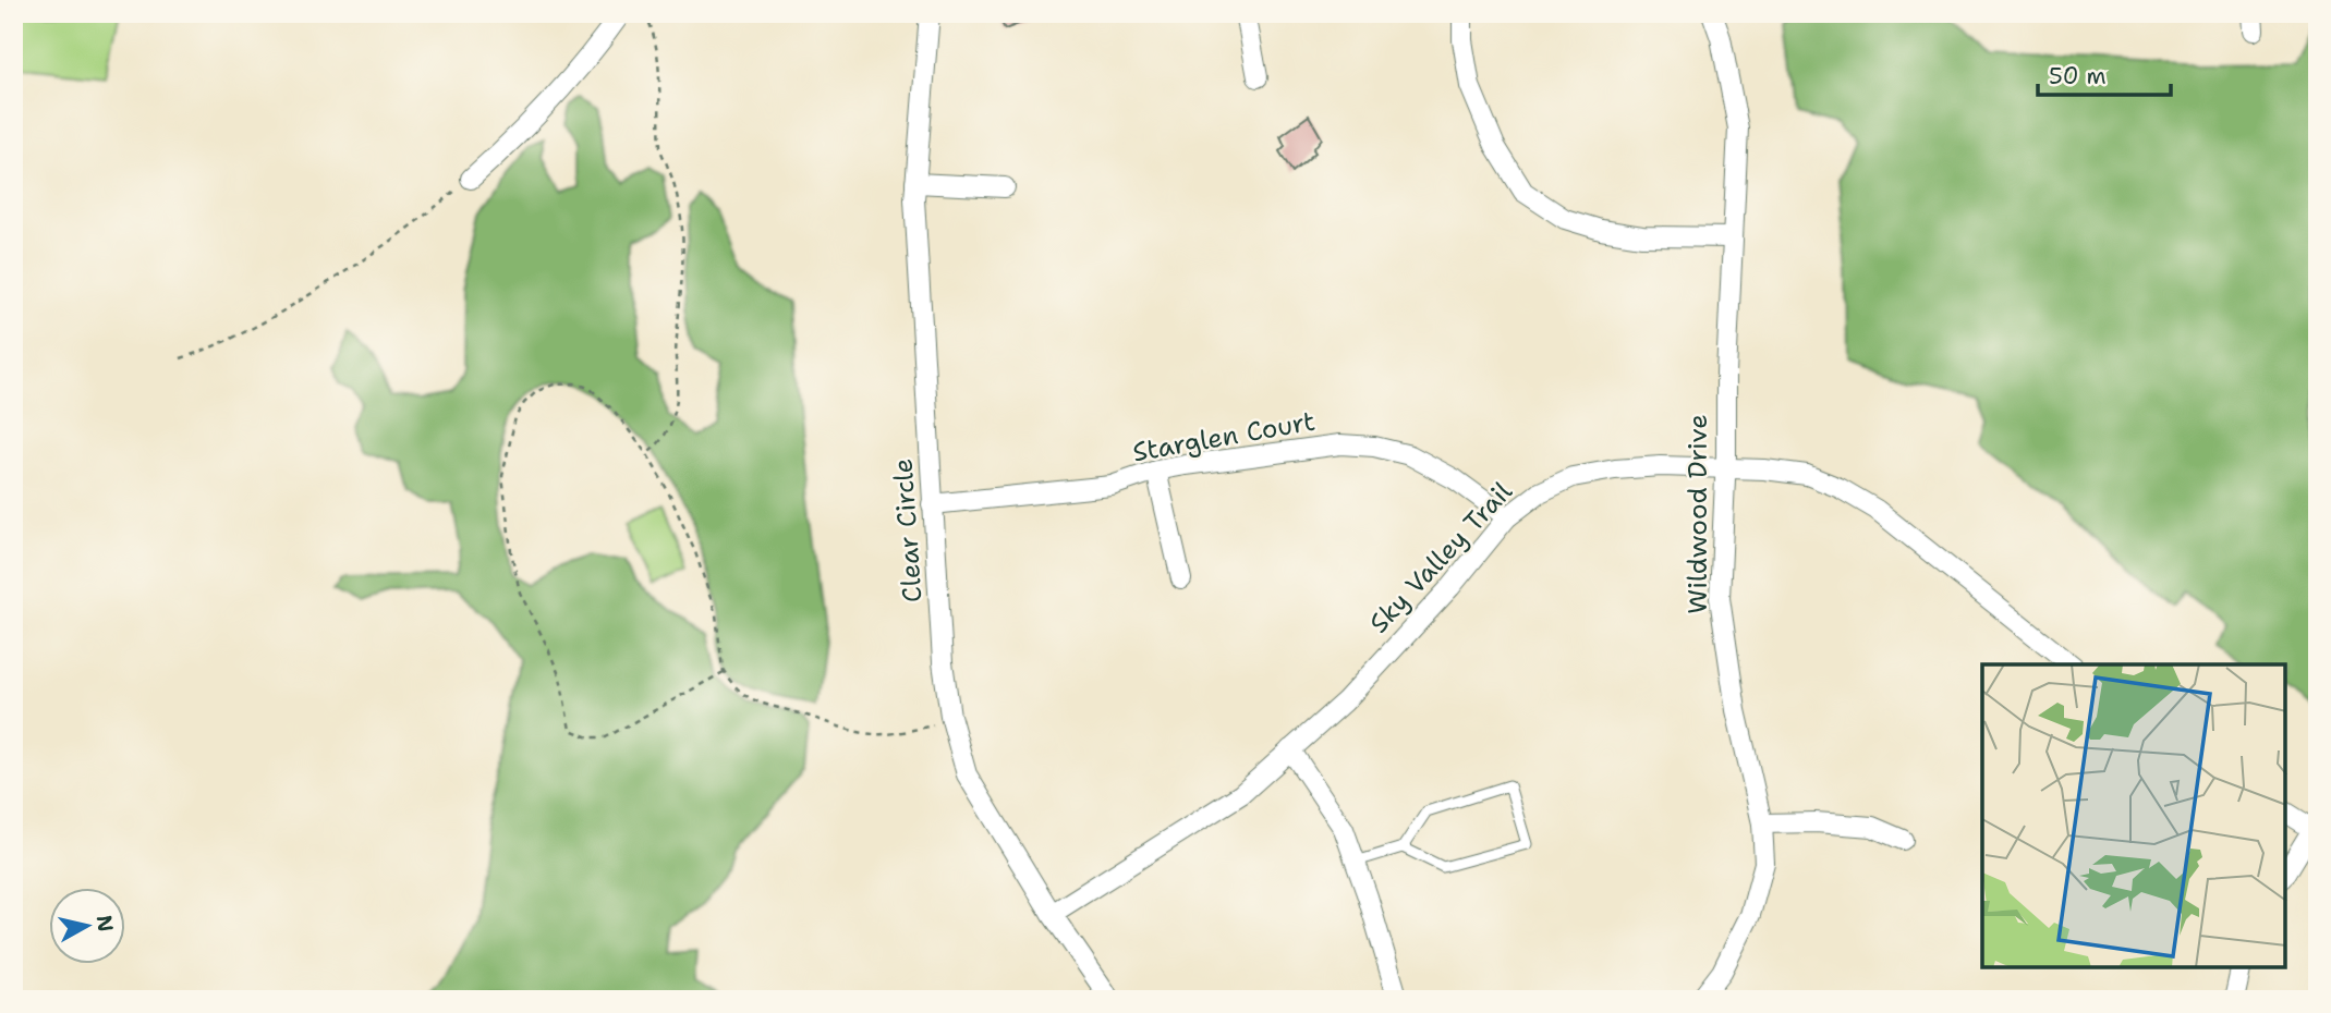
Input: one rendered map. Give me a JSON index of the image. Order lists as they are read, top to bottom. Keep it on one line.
{"streets":{"street":["Starglen Court","Wildwood Drive","Clear Circle","Sky Valley Trail"]},"crossings":[["Starglen Court","Clear Circle"],["Starglen Court","Sky Valley Trail"],["Wildwood Drive","Sky Valley Trail"],["Clear Circle","Sky Valley Trail"]],"scale_bar":"50 m","north":"right"}
